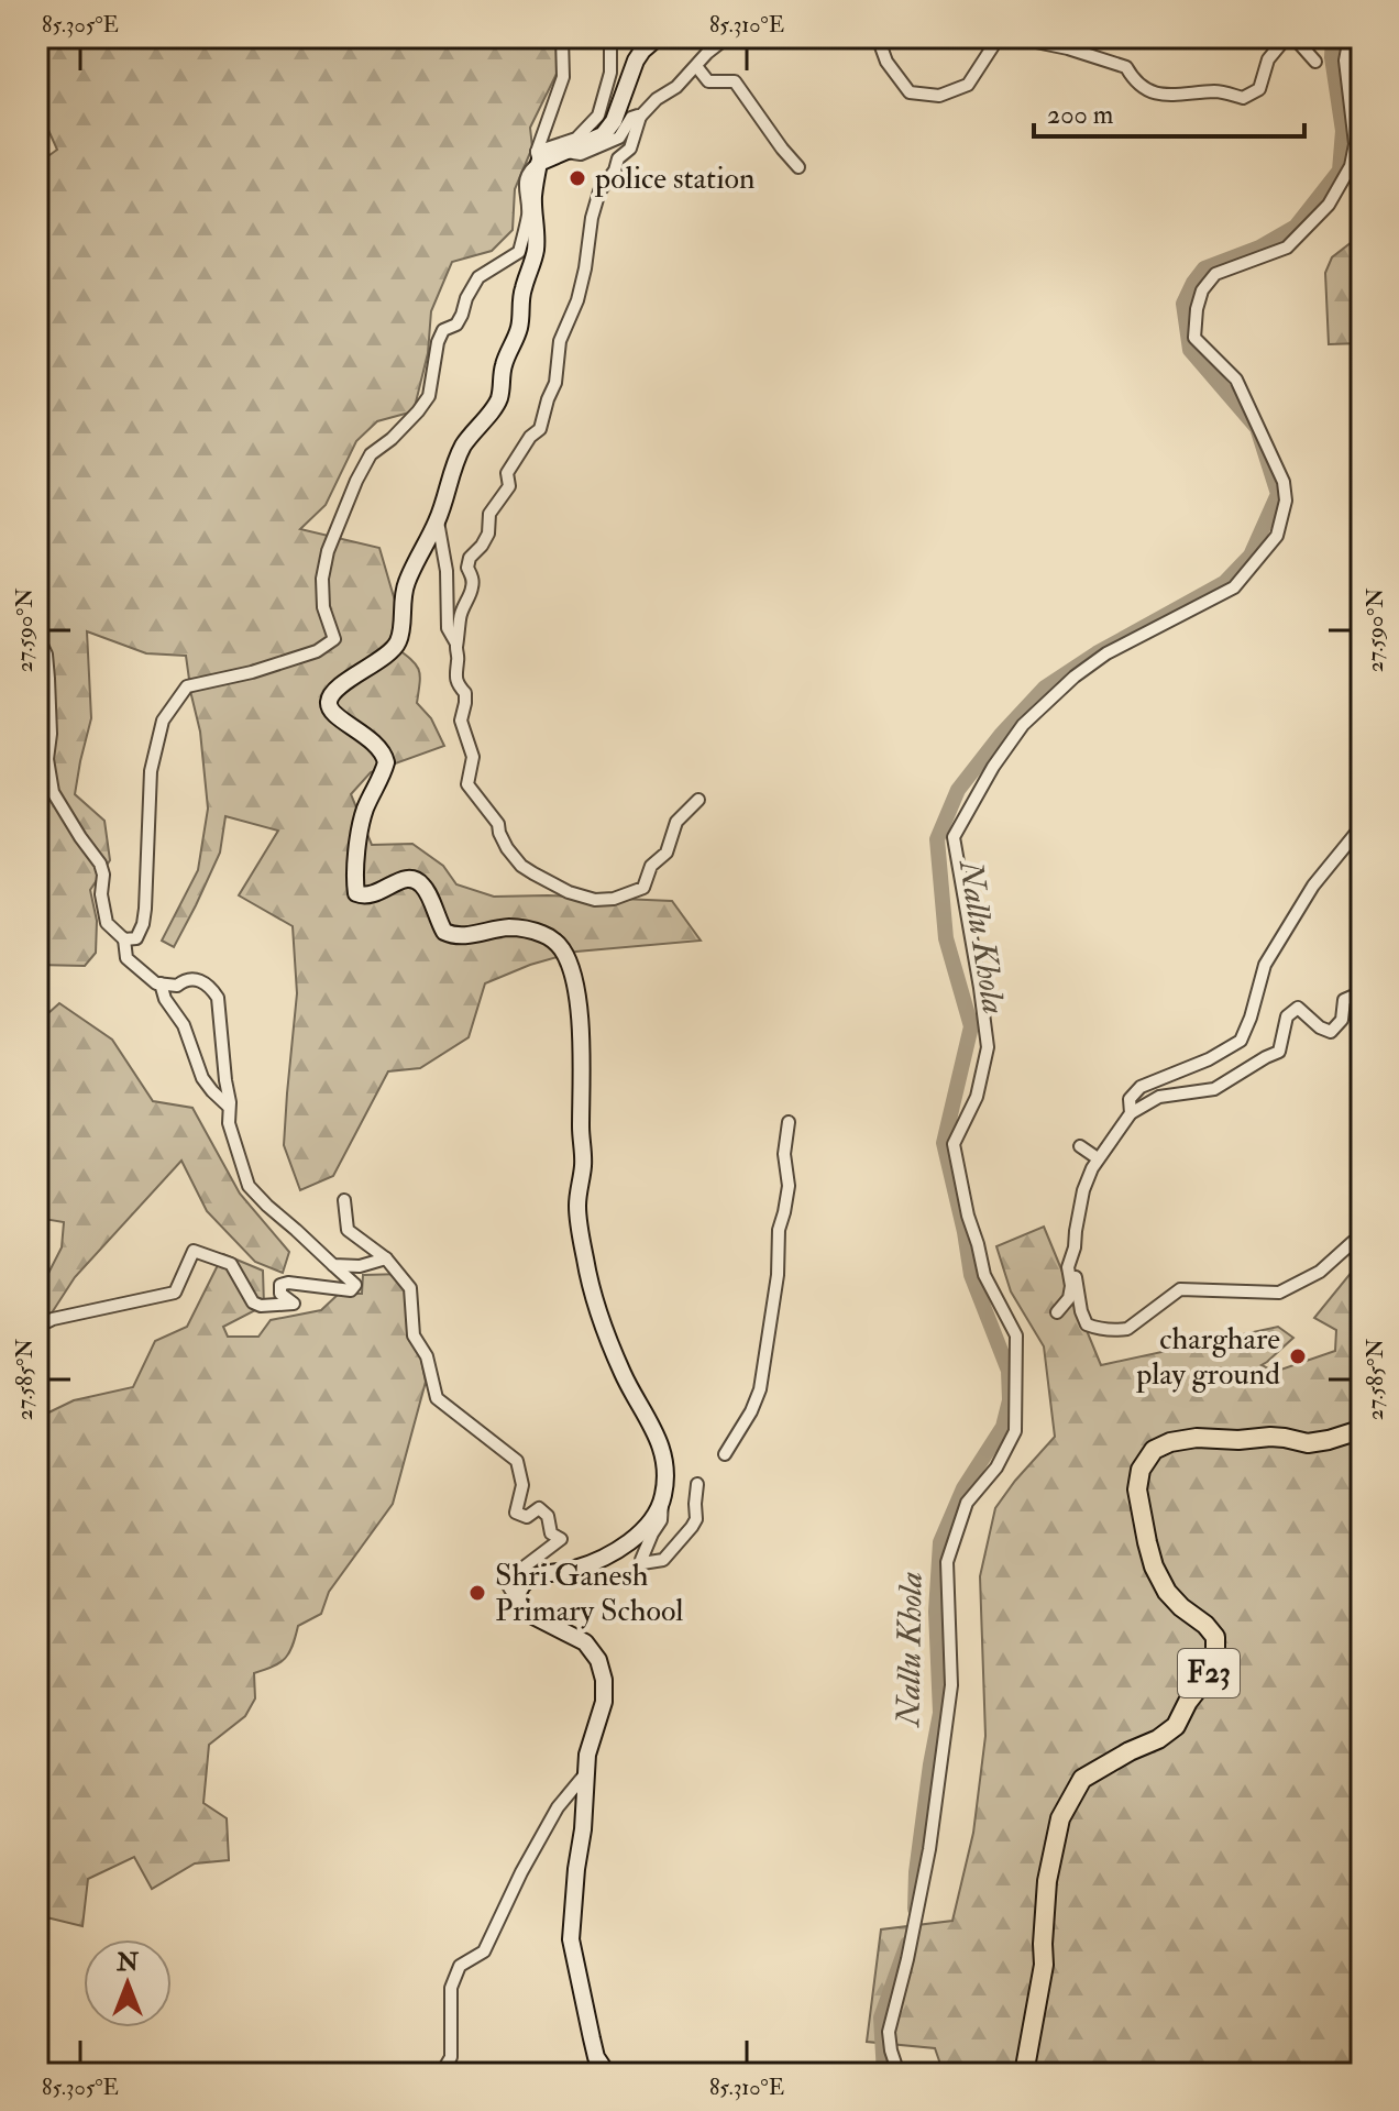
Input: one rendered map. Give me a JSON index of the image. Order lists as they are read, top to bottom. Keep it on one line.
{"streets":{"main road":["F23"]},"water":["Nallu Khola"],"places":["police station","charghare play ground","Shri Ganesh Primary School"],"scale_bar":"200 m","north":"top","coordinates":["85.305°E","85.310°E","27.590°N","27.585°N"]}
